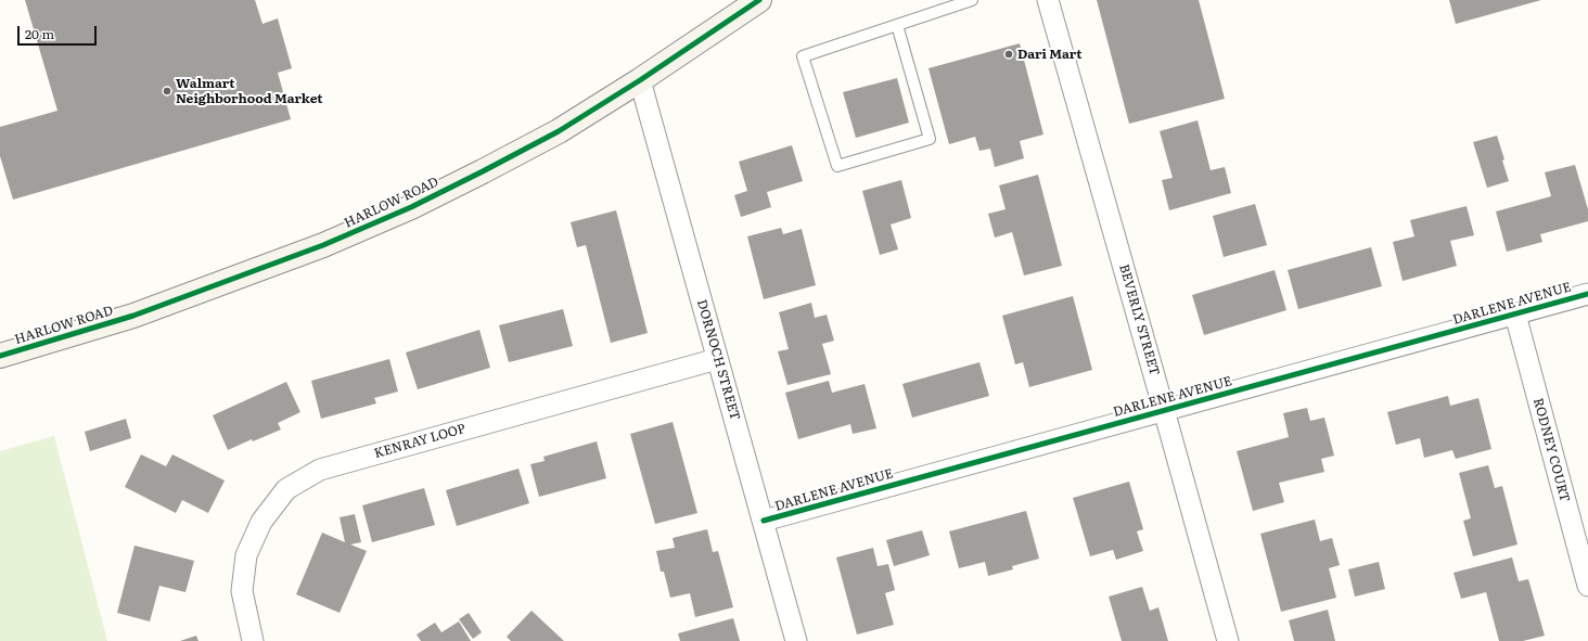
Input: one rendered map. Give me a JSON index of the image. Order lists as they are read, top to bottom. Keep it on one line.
{"streets":{"main road":["HARLOW ROAD"],"street":["DARLENE AVENUE","BEVERLY STREET","DORNOCH STREET","KENRAY LOOP","RODNEY COURT"]},"crossings":[["HARLOW ROAD","DORNOCH STREET"],["DARLENE AVENUE","BEVERLY STREET"],["DARLENE AVENUE","DORNOCH STREET"],["DARLENE AVENUE","RODNEY COURT"],["DORNOCH STREET","KENRAY LOOP"]],"places":["Dari Mart","Walmart Neighborhood Market"],"scale_bar":"20 m"}
